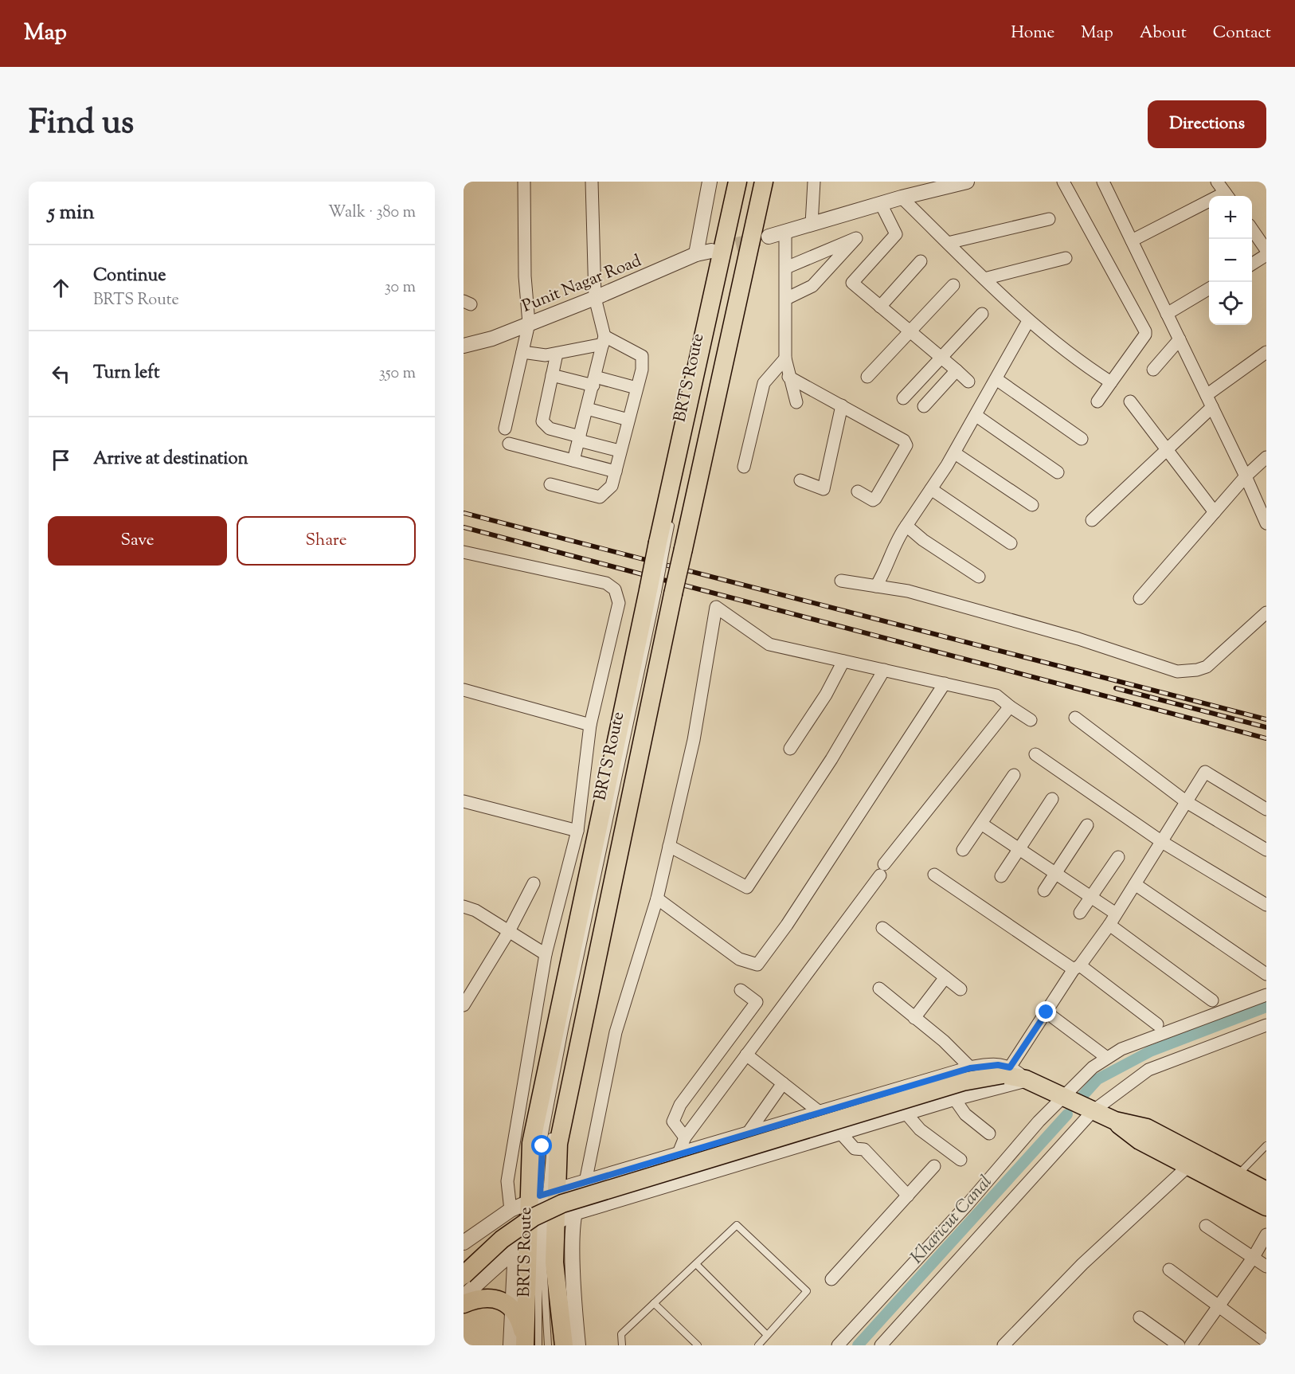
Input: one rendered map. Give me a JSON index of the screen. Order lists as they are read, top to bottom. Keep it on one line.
{"streets":{"street":["Punit Nagar Road"],"lane":["BRTS Route"]},"water":["Kharicut Canal"],"page":{"header":"Map","nav":["Home","Map","About","Contact"],"title":"Find us","buttons":["Directions",["Save","Share"]],"heading":["5 min","Walk · 380 m"],"map_buttons":["+","−"],"list":[["Continue","BRTS Route","30 m"],["Turn left","350 m"],"Arrive at destination"]}}
